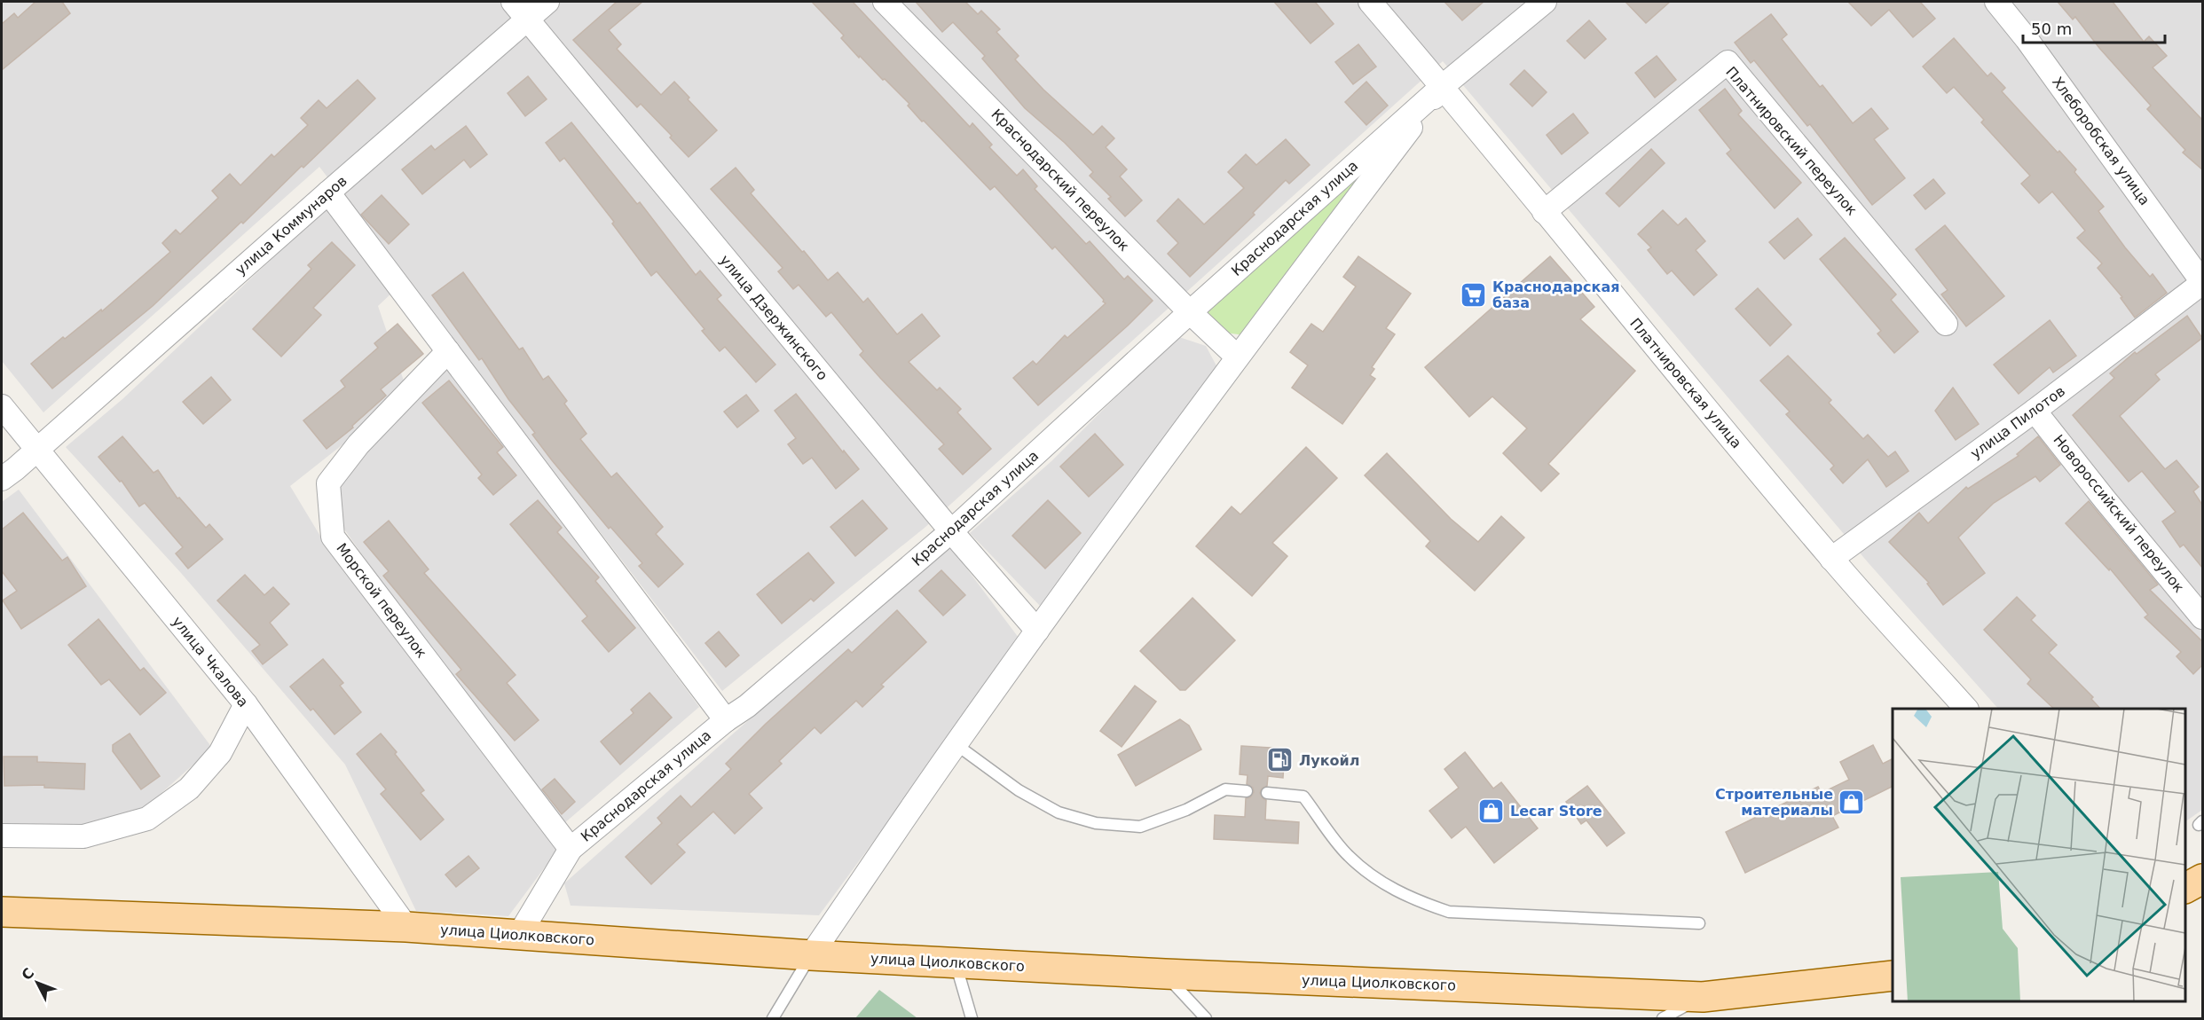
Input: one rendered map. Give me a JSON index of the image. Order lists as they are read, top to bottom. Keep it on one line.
{"streets":{"main road":["улица Циолковского"],"street":["Платнировский переулок","Хлеборобская улица","Краснодарский переулок","Краснодарская улица","улица Коммунаров","улица Дзержинского","Платнировская улица","улица Пилотов","Новороссийский переулок","Морской переулок","улица Чкалова"]},"crossings":[["Платнировский переулок","Платнировская улица"],["Хлеборобская улица","улица Пилотов"],["Краснодарский переулок","Краснодарская улица"],["Краснодарская улица","улица Дзержинского"],["Краснодарская улица","Платнировская улица"],["Краснодарская улица","Морской переулок"],["Краснодарская улица","улица Циолковского"],["улица Коммунаров","улица Дзержинского"],["улица Коммунаров","улица Чкалова"],["Платнировская улица","улица Пилотов"],["улица Пилотов","Новороссийский переулок"],["улица Чкалова","улица Циолковского"]],"places":{"supermarket":["Краснодарская база"],"fuel station":["Лукойл"],"shop":["Строительные материалы","Lecar Store"]},"scale_bar":"50 m","north":"top left"}
